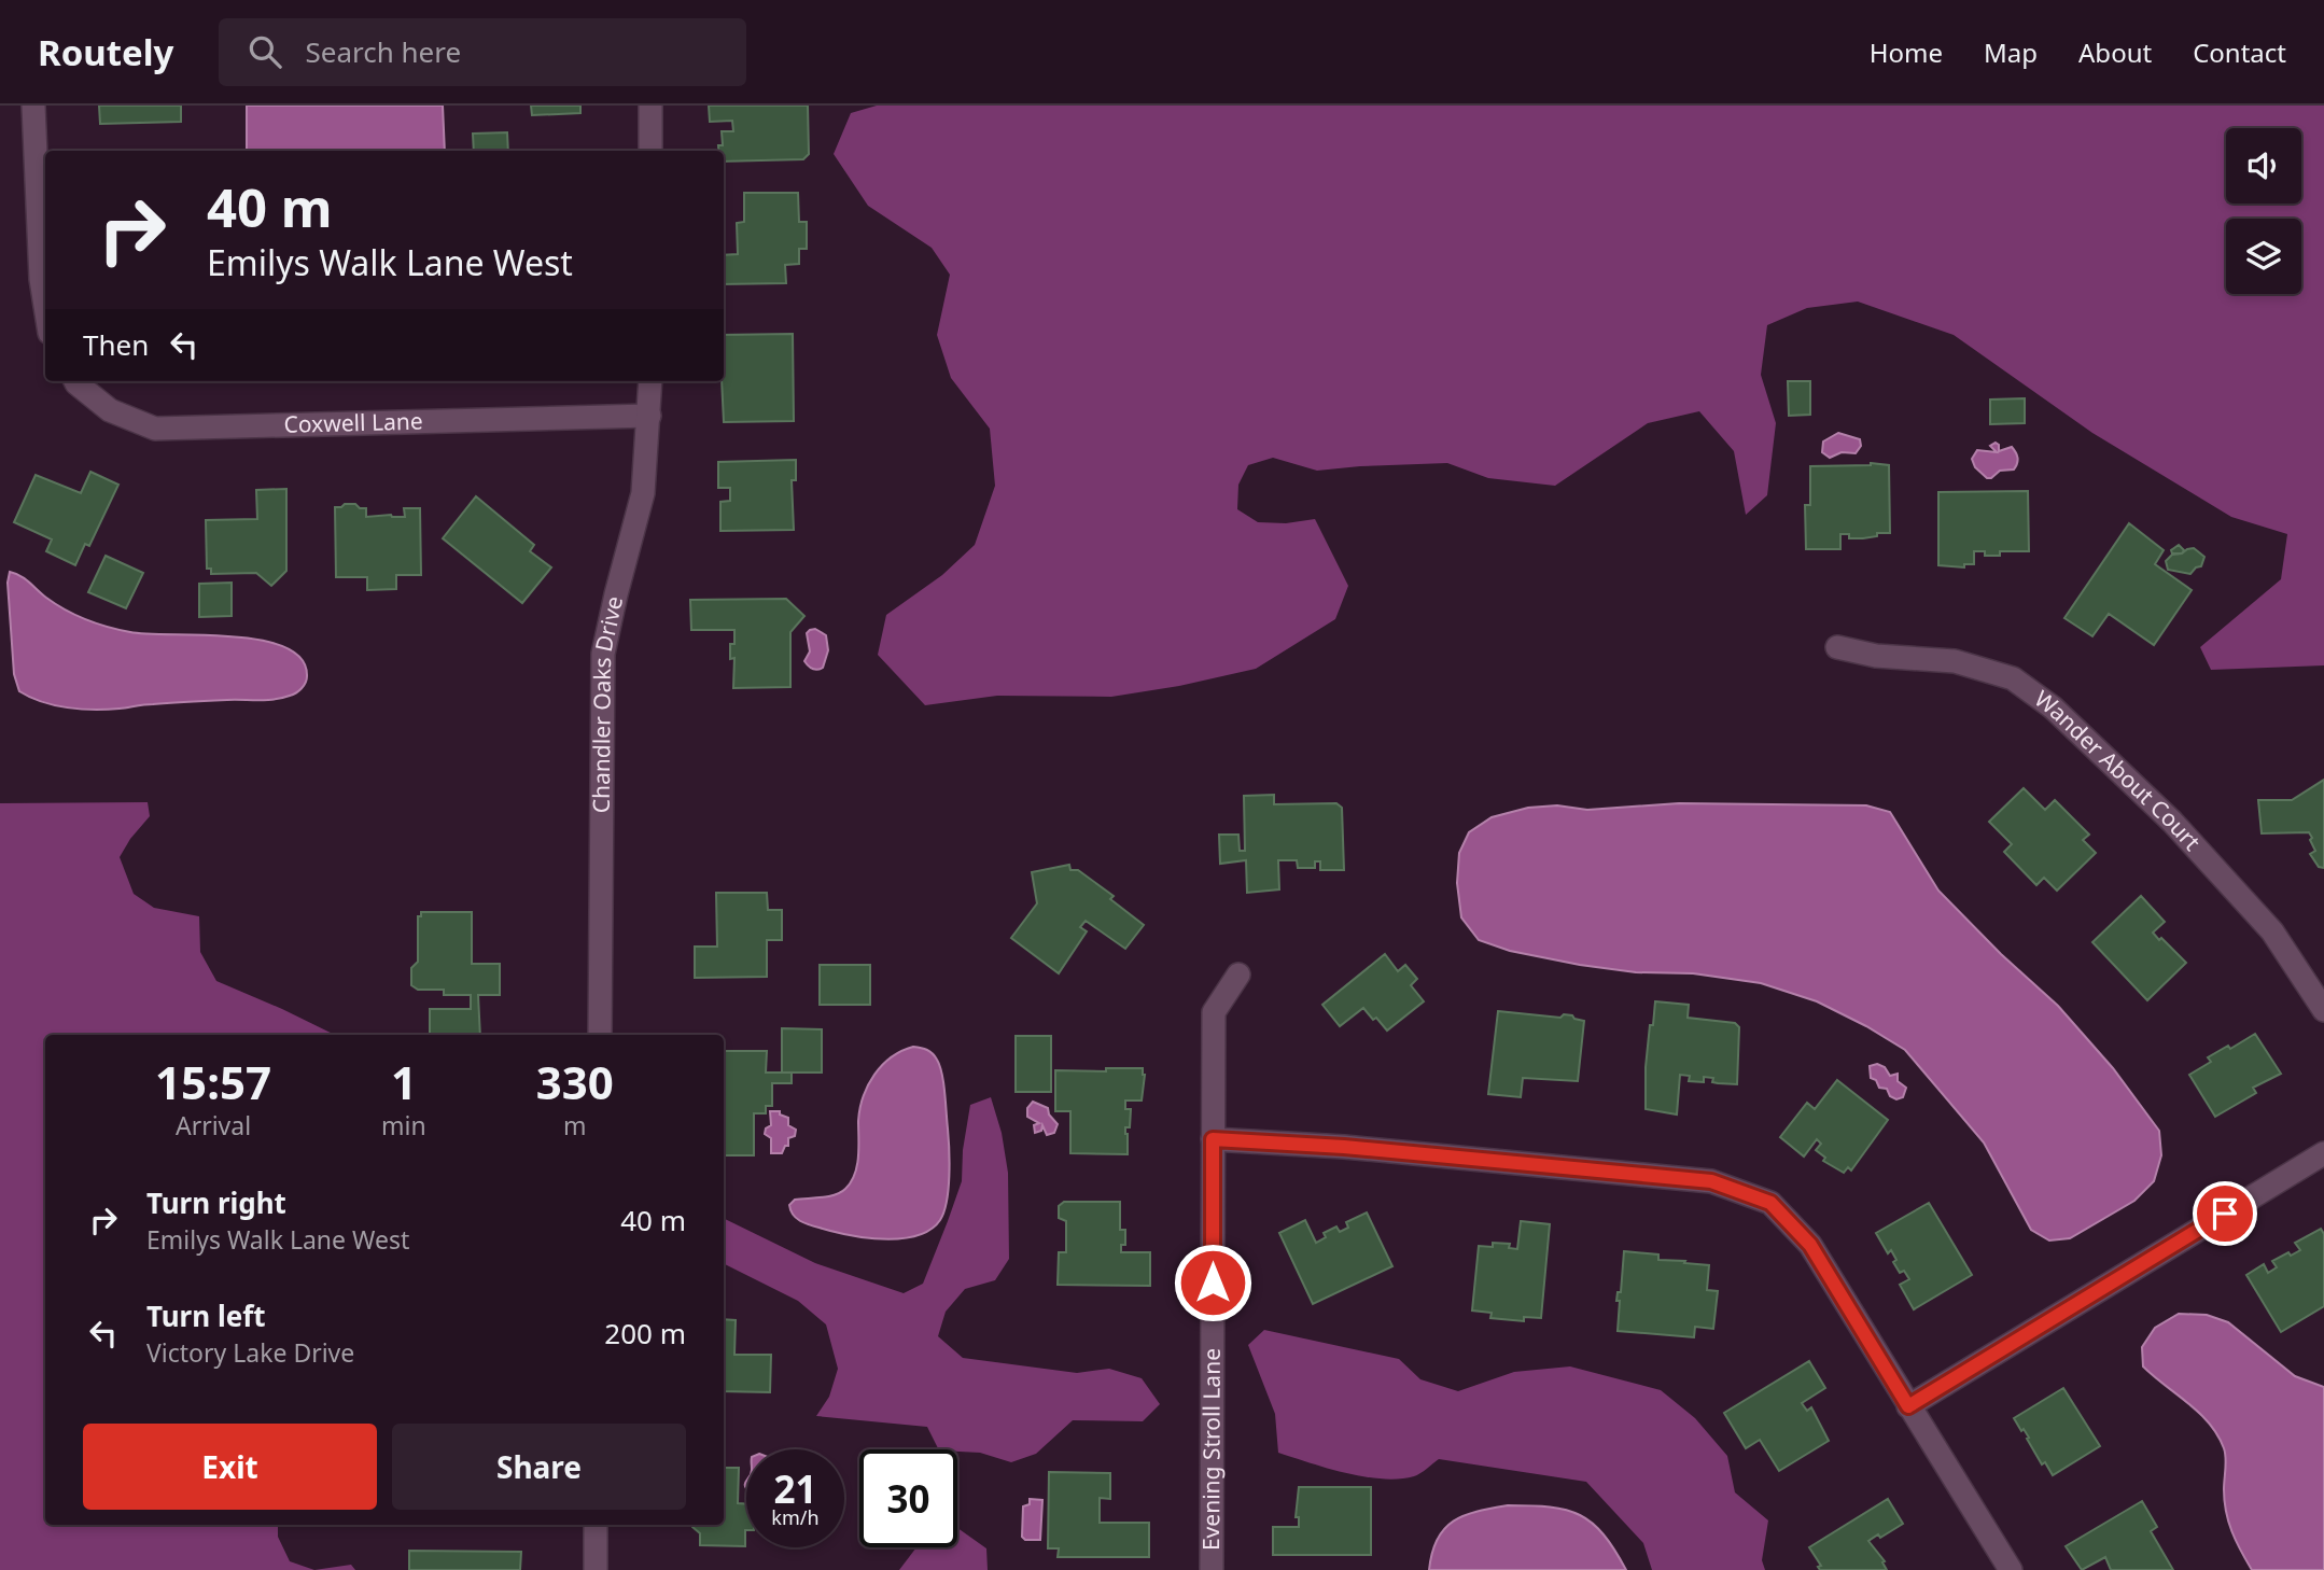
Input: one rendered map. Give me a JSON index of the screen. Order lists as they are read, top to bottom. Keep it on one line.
{"streets":{"street":["Coxwell Lane","Chandler Oaks Drive","Wander About Court","Evening Stroll Lane"]},"crossings":[["Coxwell Lane","Chandler Oaks Drive"]],"page":{"header":"Routely","search":"Search here","nav":["Home","Map","About","Contact"],"turn":["40 m","Emilys Walk Lane West"],"then":"Then","eta":["15:57","Arrival","1","min","330","m"],"list":[{"name":"Turn right","note":"Emilys Walk Lane West","value":"40 m"},{"name":"Turn left","note":"Victory Lake Drive","value":"200 m"}],"buttons":["Exit","Share"],"speed":"21 km/h","limit":"30"}}
